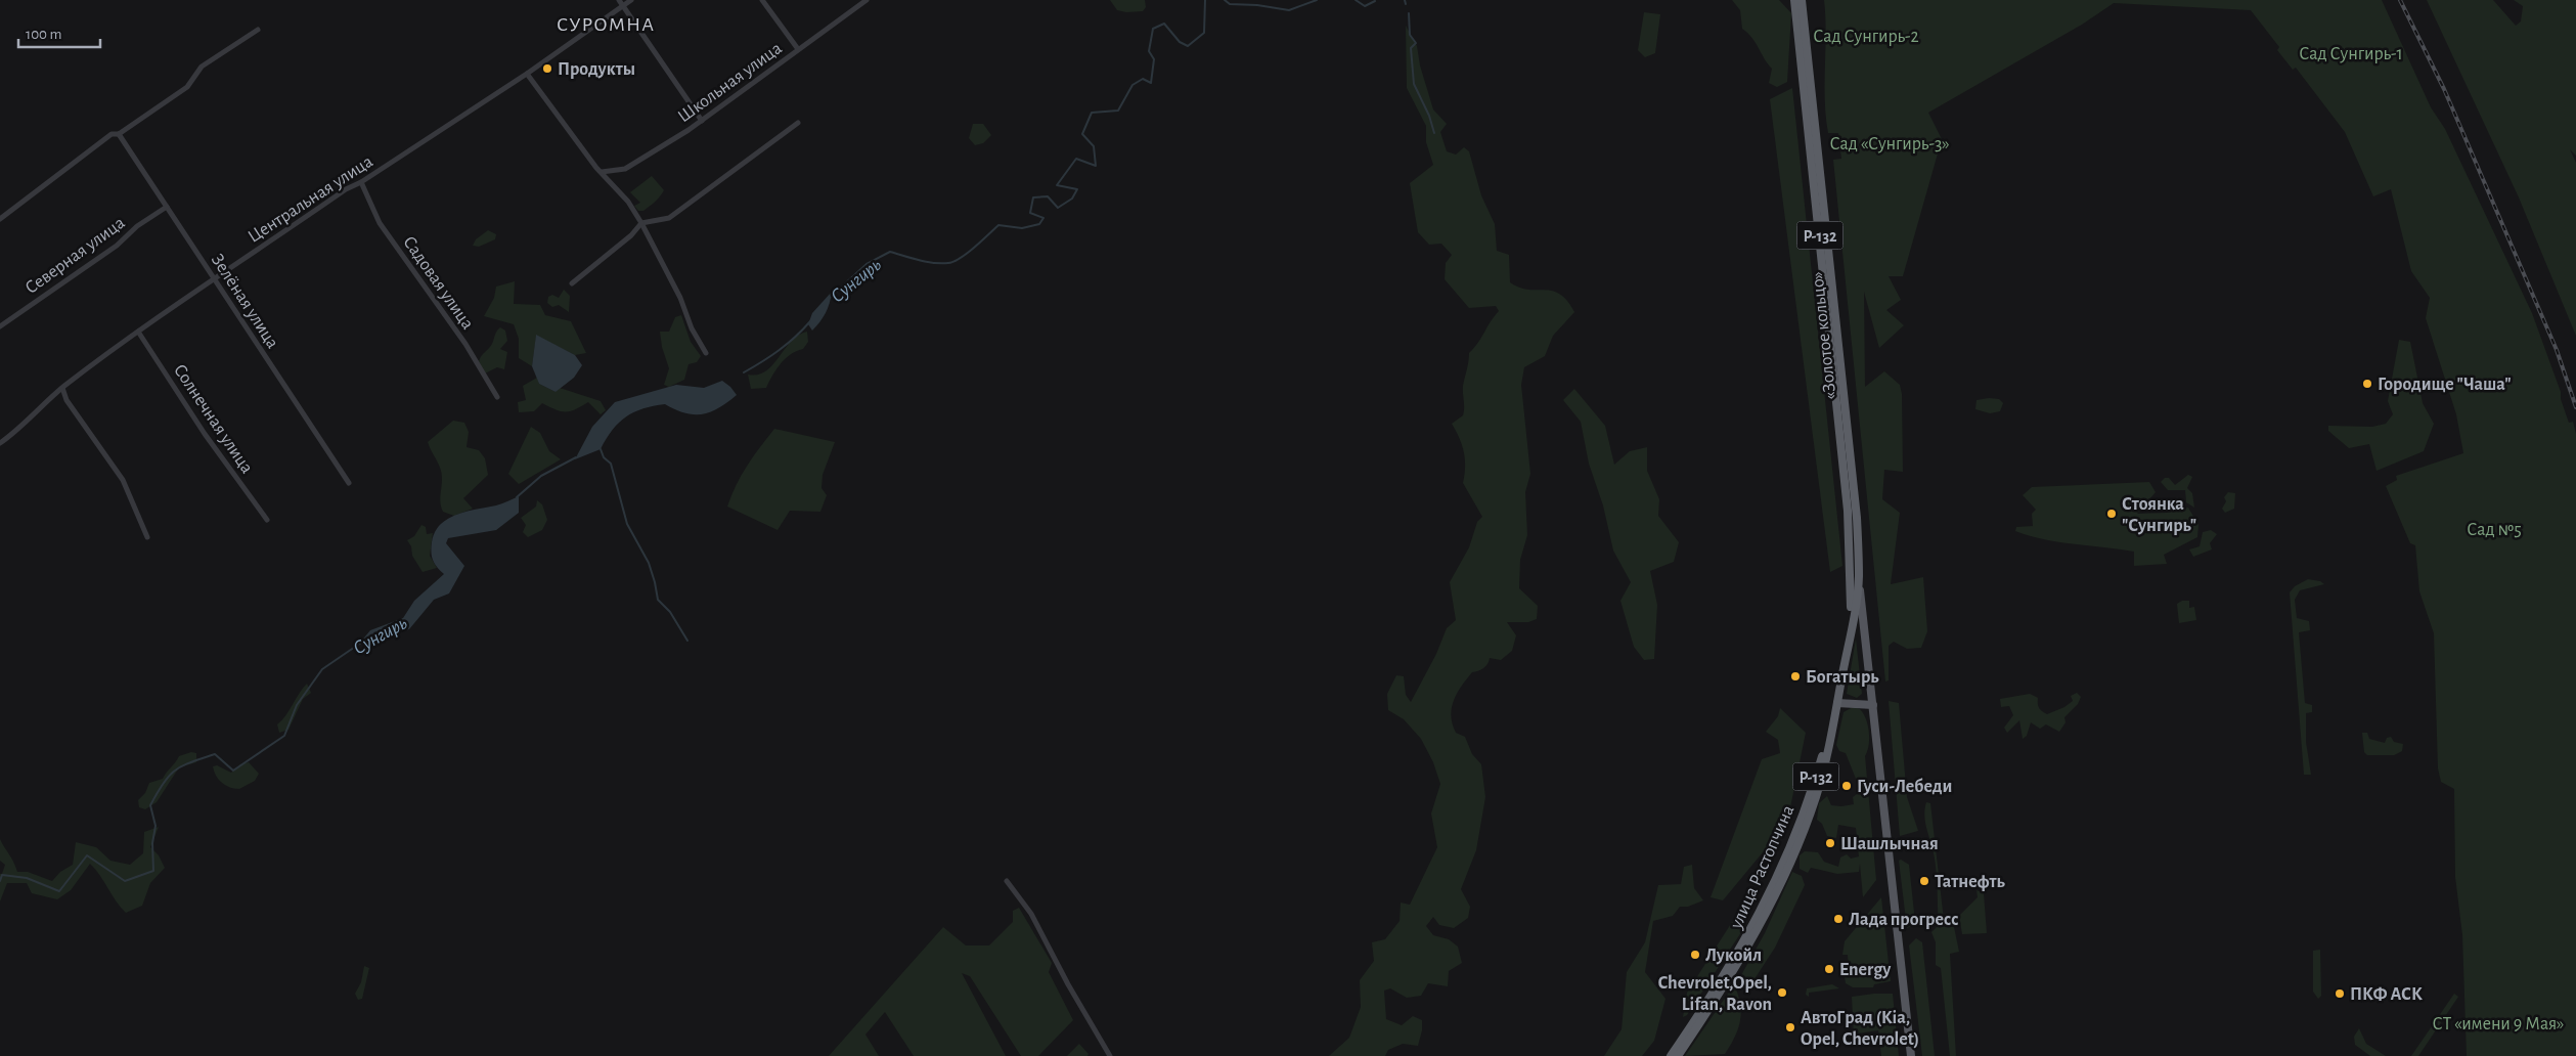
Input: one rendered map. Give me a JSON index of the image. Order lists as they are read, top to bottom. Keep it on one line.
{"streets":{"highway":["Р-132","«Золотое кольцо»","улица Растопчина"],"street":["Школьная улица","Центральная улица","Северная улица","Садовая улица","Зелёная улица","Солнечная улица"]},"crossings":[["Центральная улица","Садовая улица"],["Центральная улица","Зелёная улица"],["Центральная улица","Солнечная улица"],["Северная улица","Зелёная улица"],["«Золотое кольцо»","улица Растопчина"]],"districts":["СУРОМНА"],"water":["Сунгирь"],"parks":["Сад Сунгирь-2","Сад Сунгирь-1","Сад «Сунгирь-3»","Сад №5","СТ «имени 9 Мая»"],"places":["Продукты","Городище \"Чаша\"","Стоянка \"Сунгирь\"","Богатырь","Гуси-Лебеди","Шашлычная","Татнефть","Лада прогресс","Лукойл","Energy","Chevrolet,Opel, Lifan, Ravon","ПКФ АСК","АвтоГрад (Kia, Opel, Chevrolet)"],"scale_bar":"100 m"}
